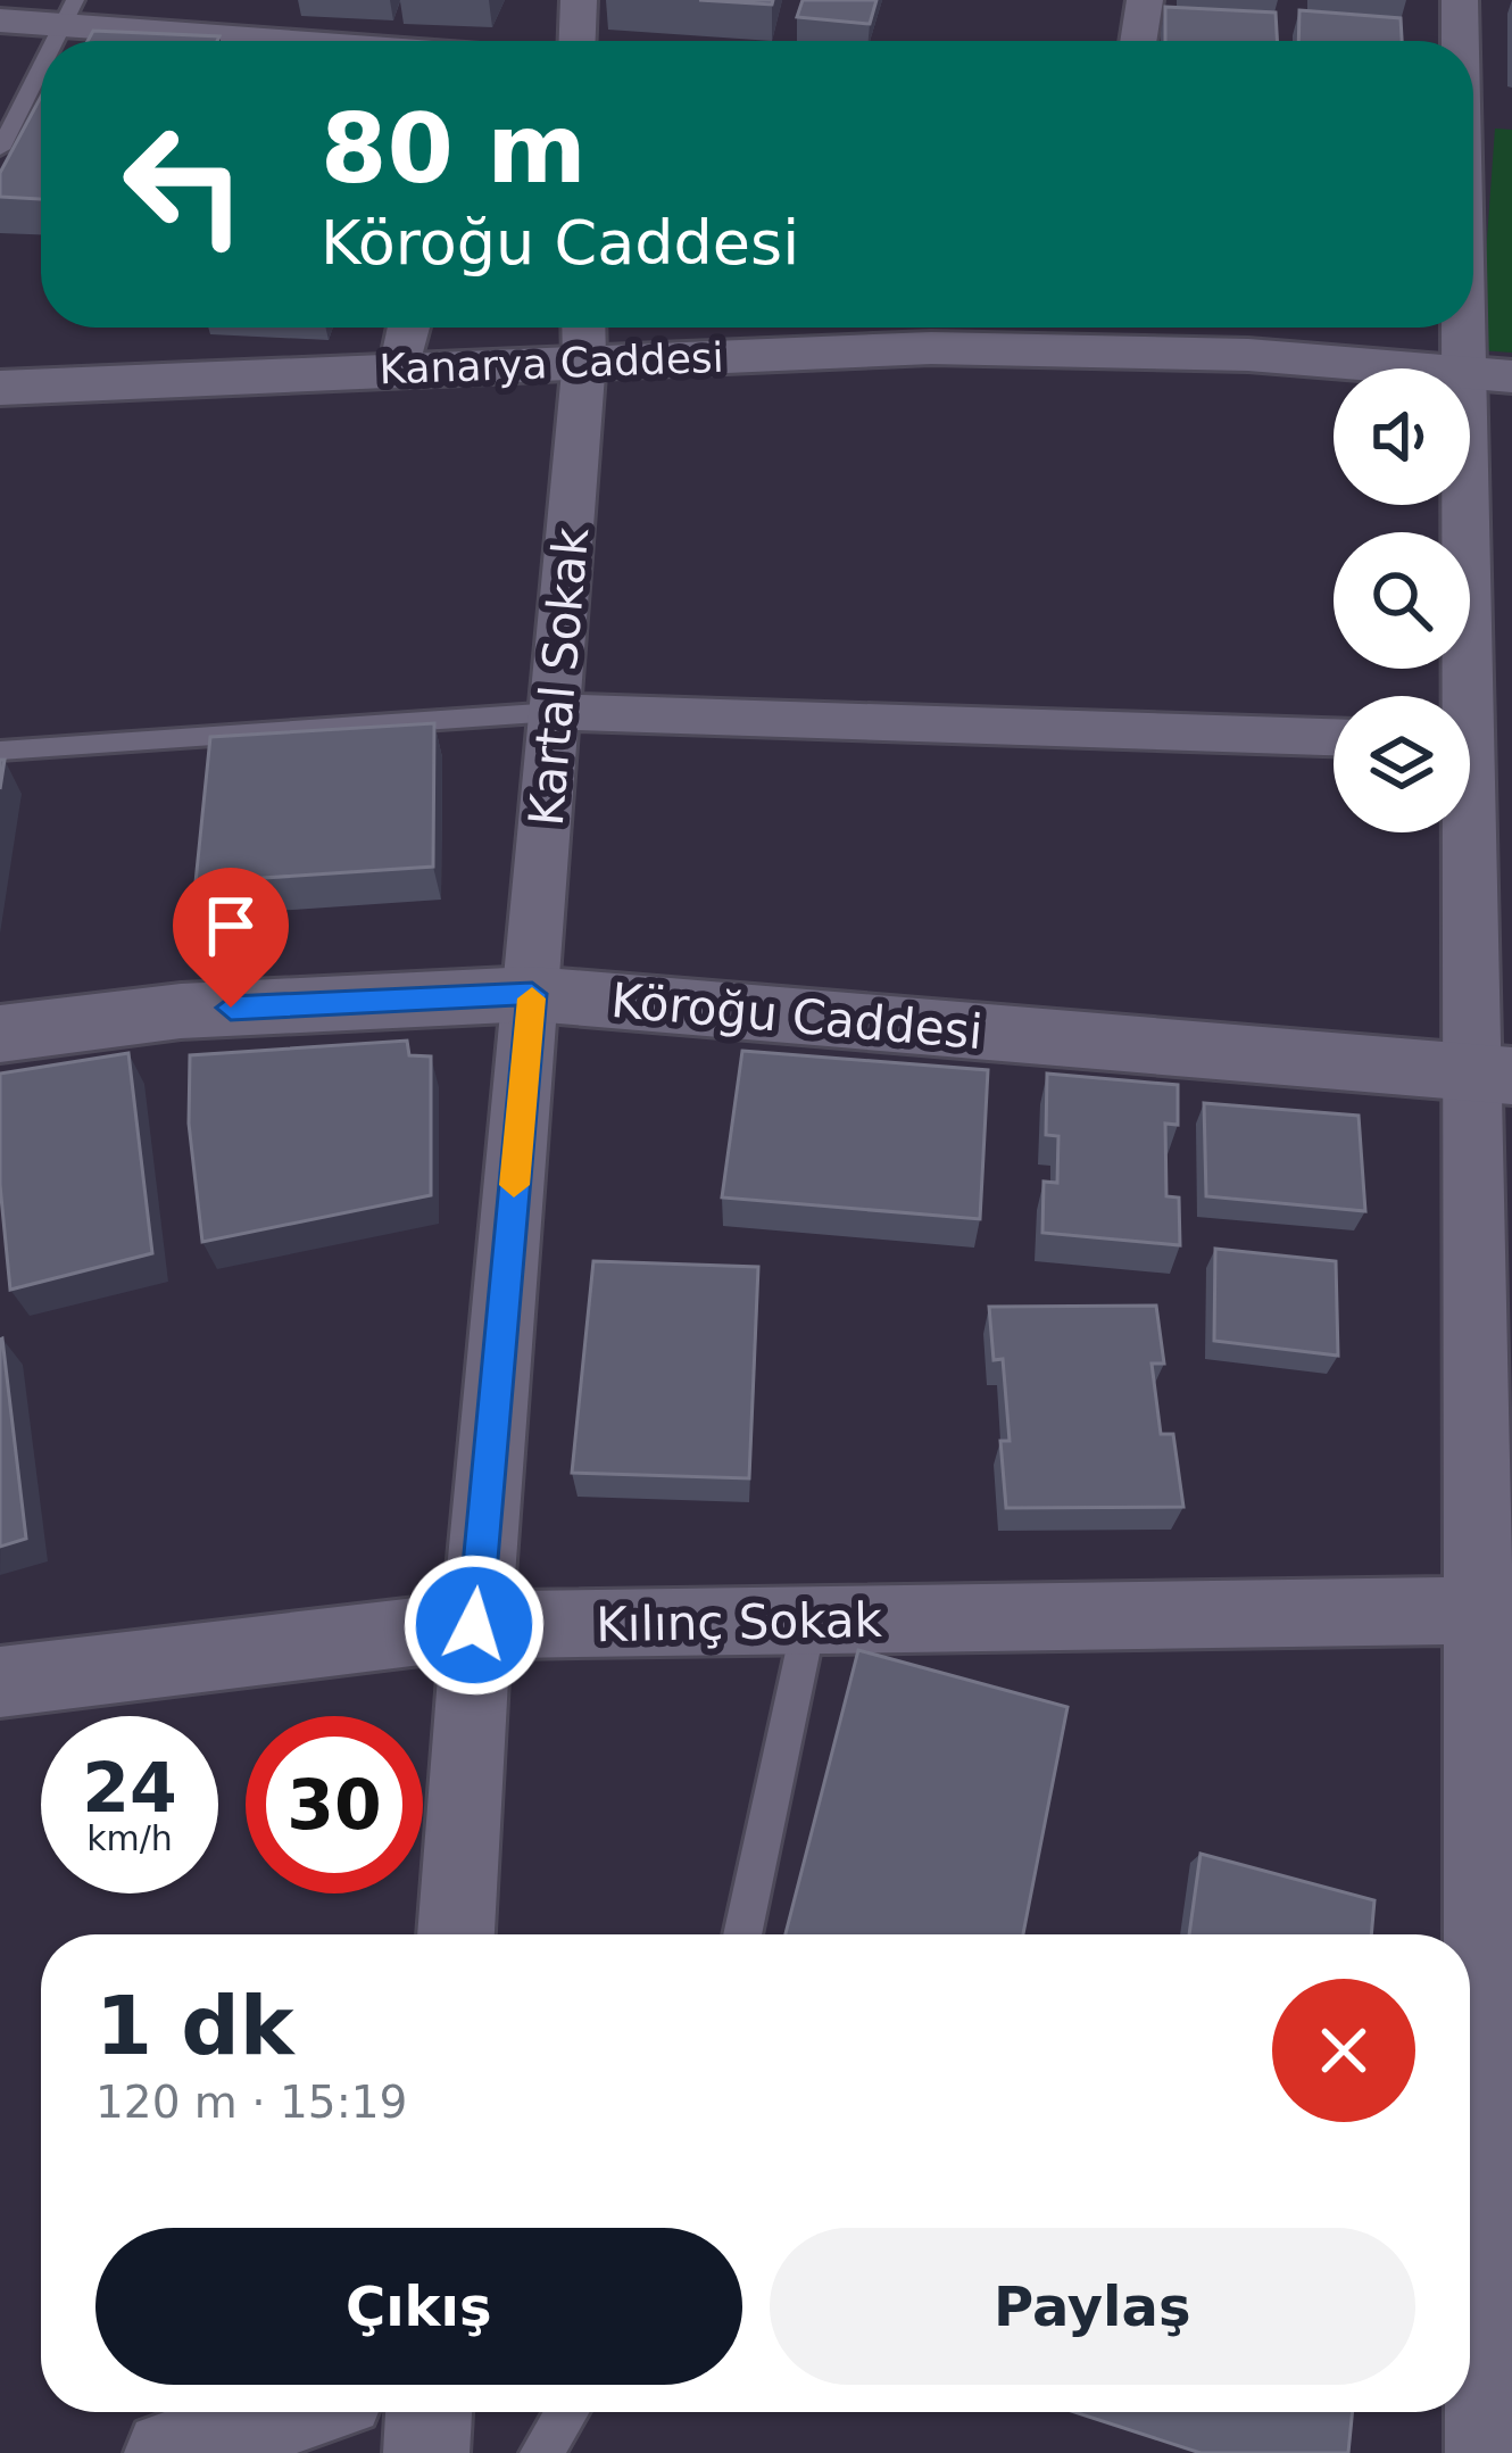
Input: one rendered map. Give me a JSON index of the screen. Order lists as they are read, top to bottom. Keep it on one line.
{"streets":{"street":["Kanarya Caddesi","Kartal Sokak","Köroğu Caddesi","Kılınç Sokak"]},"crossings":[["Kanarya Caddesi","Kartal Sokak"],["Kartal Sokak","Köroğu Caddesi"],["Kartal Sokak","Kılınç Sokak"]],"page":{"turn":["80 m","Köroğu Caddesi"],"speed":"24 km/h","limit":"30","heading":["1 dk","120 m · 15:19"],"buttons":["Çıkış","Paylaş"]}}
